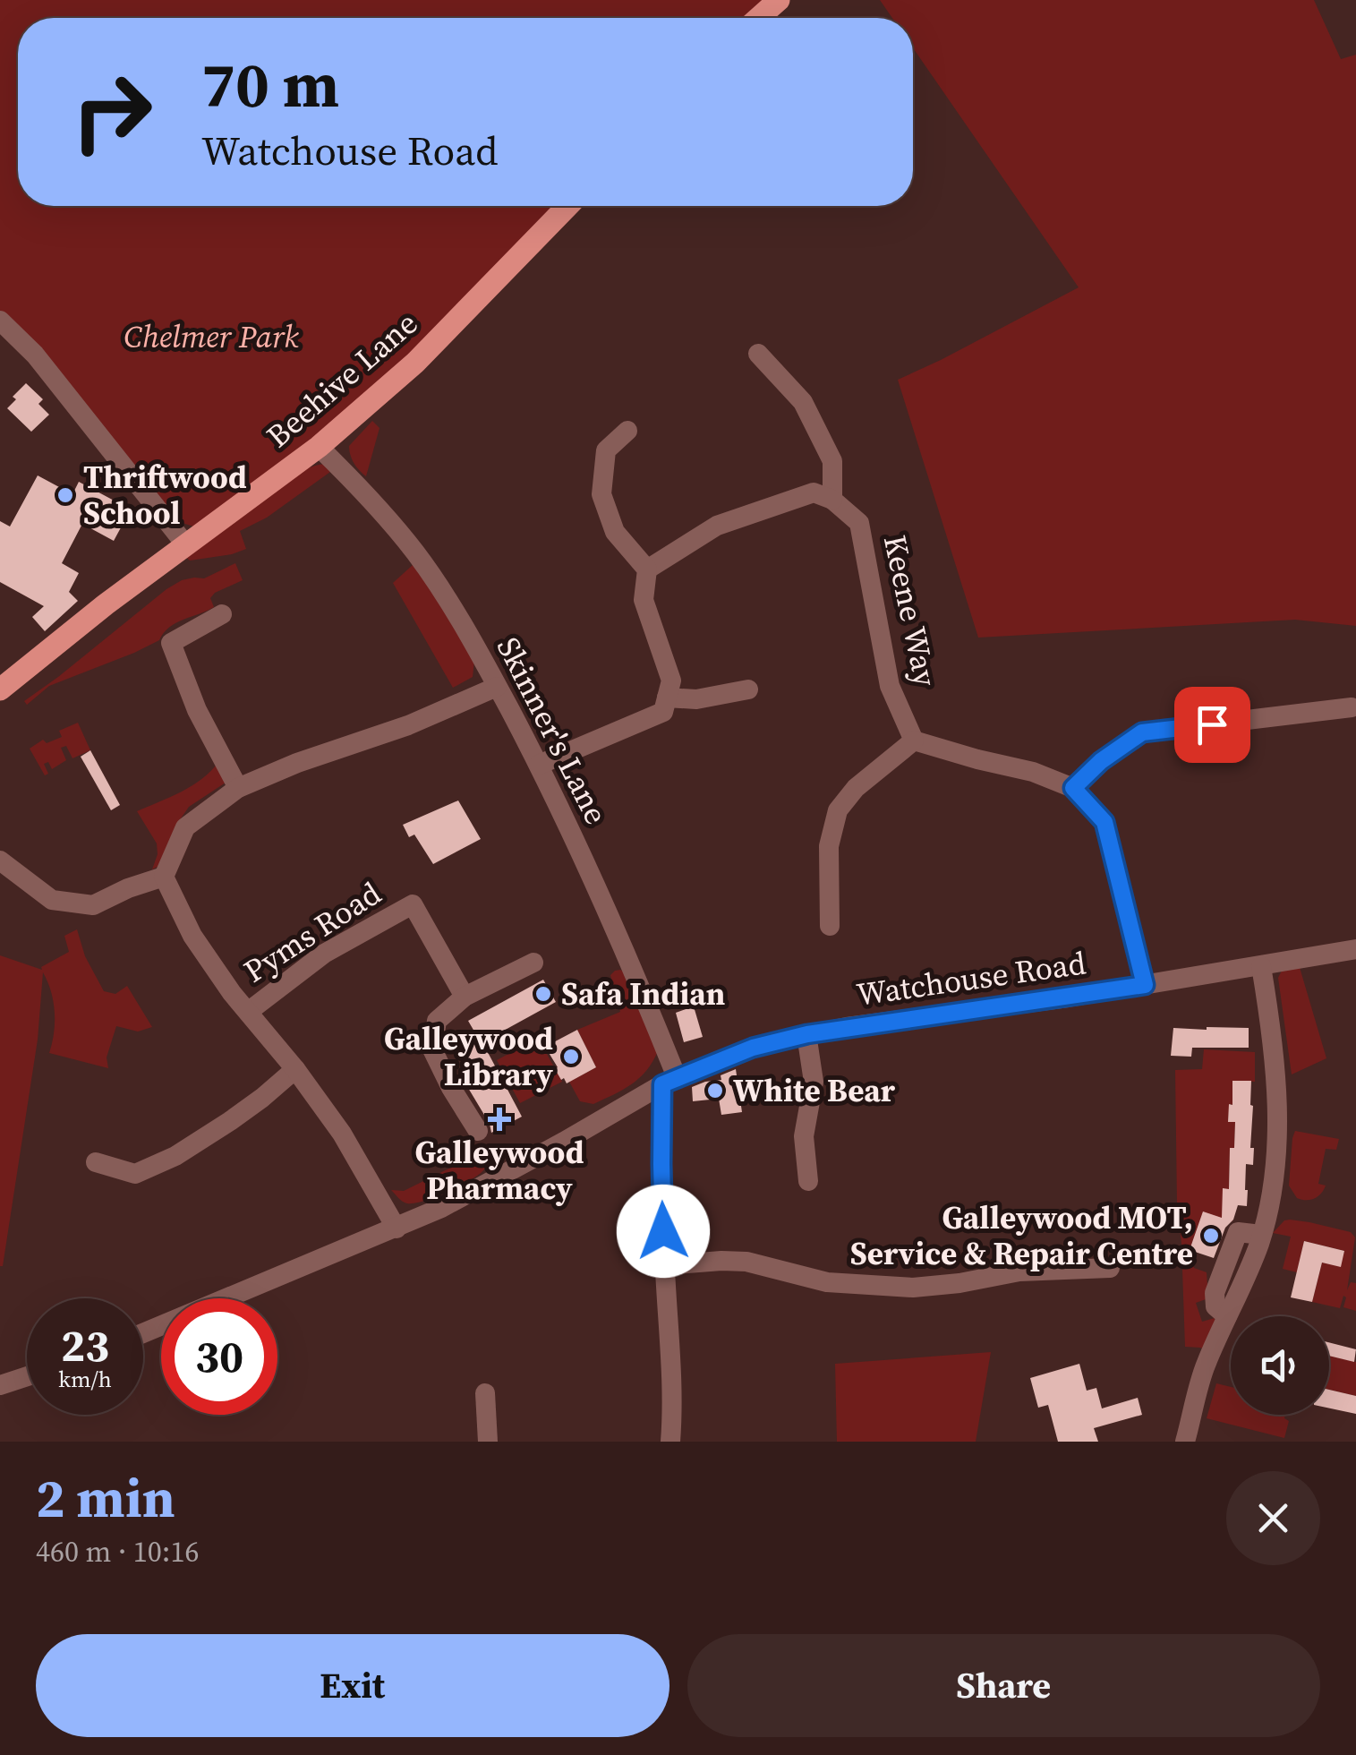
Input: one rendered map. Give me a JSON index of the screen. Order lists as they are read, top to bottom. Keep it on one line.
{"streets":{"main road":["Beehive Lane"],"street":["Keene Way","Skinner's Lane","Pyms Road","Watchouse Road"]},"crossings":[["Beehive Lane","Skinner's Lane"],["Skinner's Lane","Watchouse Road"],["Pyms Road","Watchouse Road"]],"parks":["Chelmer Park"],"places":{"other":["Thriftwood School","Safa Indian","Galleywood Library","White Bear","Galleywood MOT, Service & Repair Centre"],"health":["Galleywood Pharmacy"]},"page":{"turn":["70 m","Watchouse Road"],"speed":"23 km/h","limit":"30","heading":["2 min","460 m · 10:16"],"buttons":["Exit","Share"]}}
